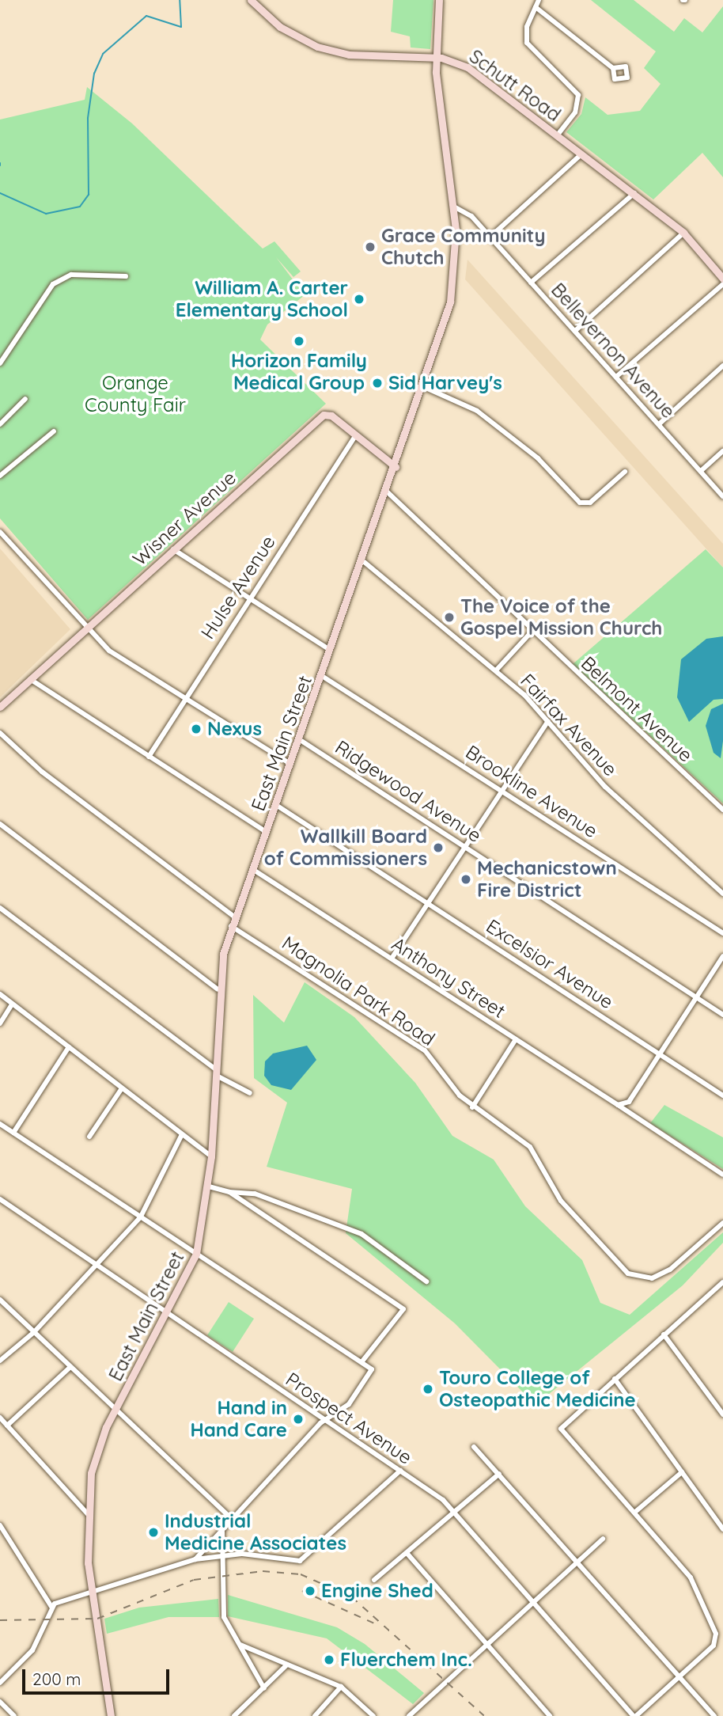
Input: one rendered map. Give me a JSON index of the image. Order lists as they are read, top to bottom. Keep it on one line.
{"streets":{"main road":["Schutt Road","Wisner Avenue","East Main Street"],"street":["Bellevernon Avenue","Hulse Avenue","Belmont Avenue","Fairfax Avenue","Ridgewood Avenue","Brookline Avenue","Excelsior Avenue","Anthony Street","Magnolia Park Road","Prospect Avenue"]},"crossings":[["Schutt Road","East Main Street"],["Bellevernon Avenue","East Main Street"],["Wisner Avenue","Hulse Avenue"],["Wisner Avenue","East Main Street"],["Belmont Avenue","East Main Street"],["Fairfax Avenue","East Main Street"],["East Main Street","Ridgewood Avenue"],["East Main Street","Brookline Avenue"],["East Main Street","Excelsior Avenue"],["East Main Street","Anthony Street"],["East Main Street","Magnolia Park Road"],["East Main Street","Prospect Avenue"]],"parks":["Orange County Fair"],"places":["Grace Community Chutch","William A. Carter Elementary School","Horizon Family Medical Group","Sid Harvey's","The Voice of the Gospel Mission Church","Nexus","Wallkill Board of Commissioners","Mechanicstown Fire District","Touro College of Osteopathic Medicine","Hand in Hand Care","Industrial Medicine Associates","Engine Shed","Fluerchem Inc."],"scale_bar":"200 m"}
